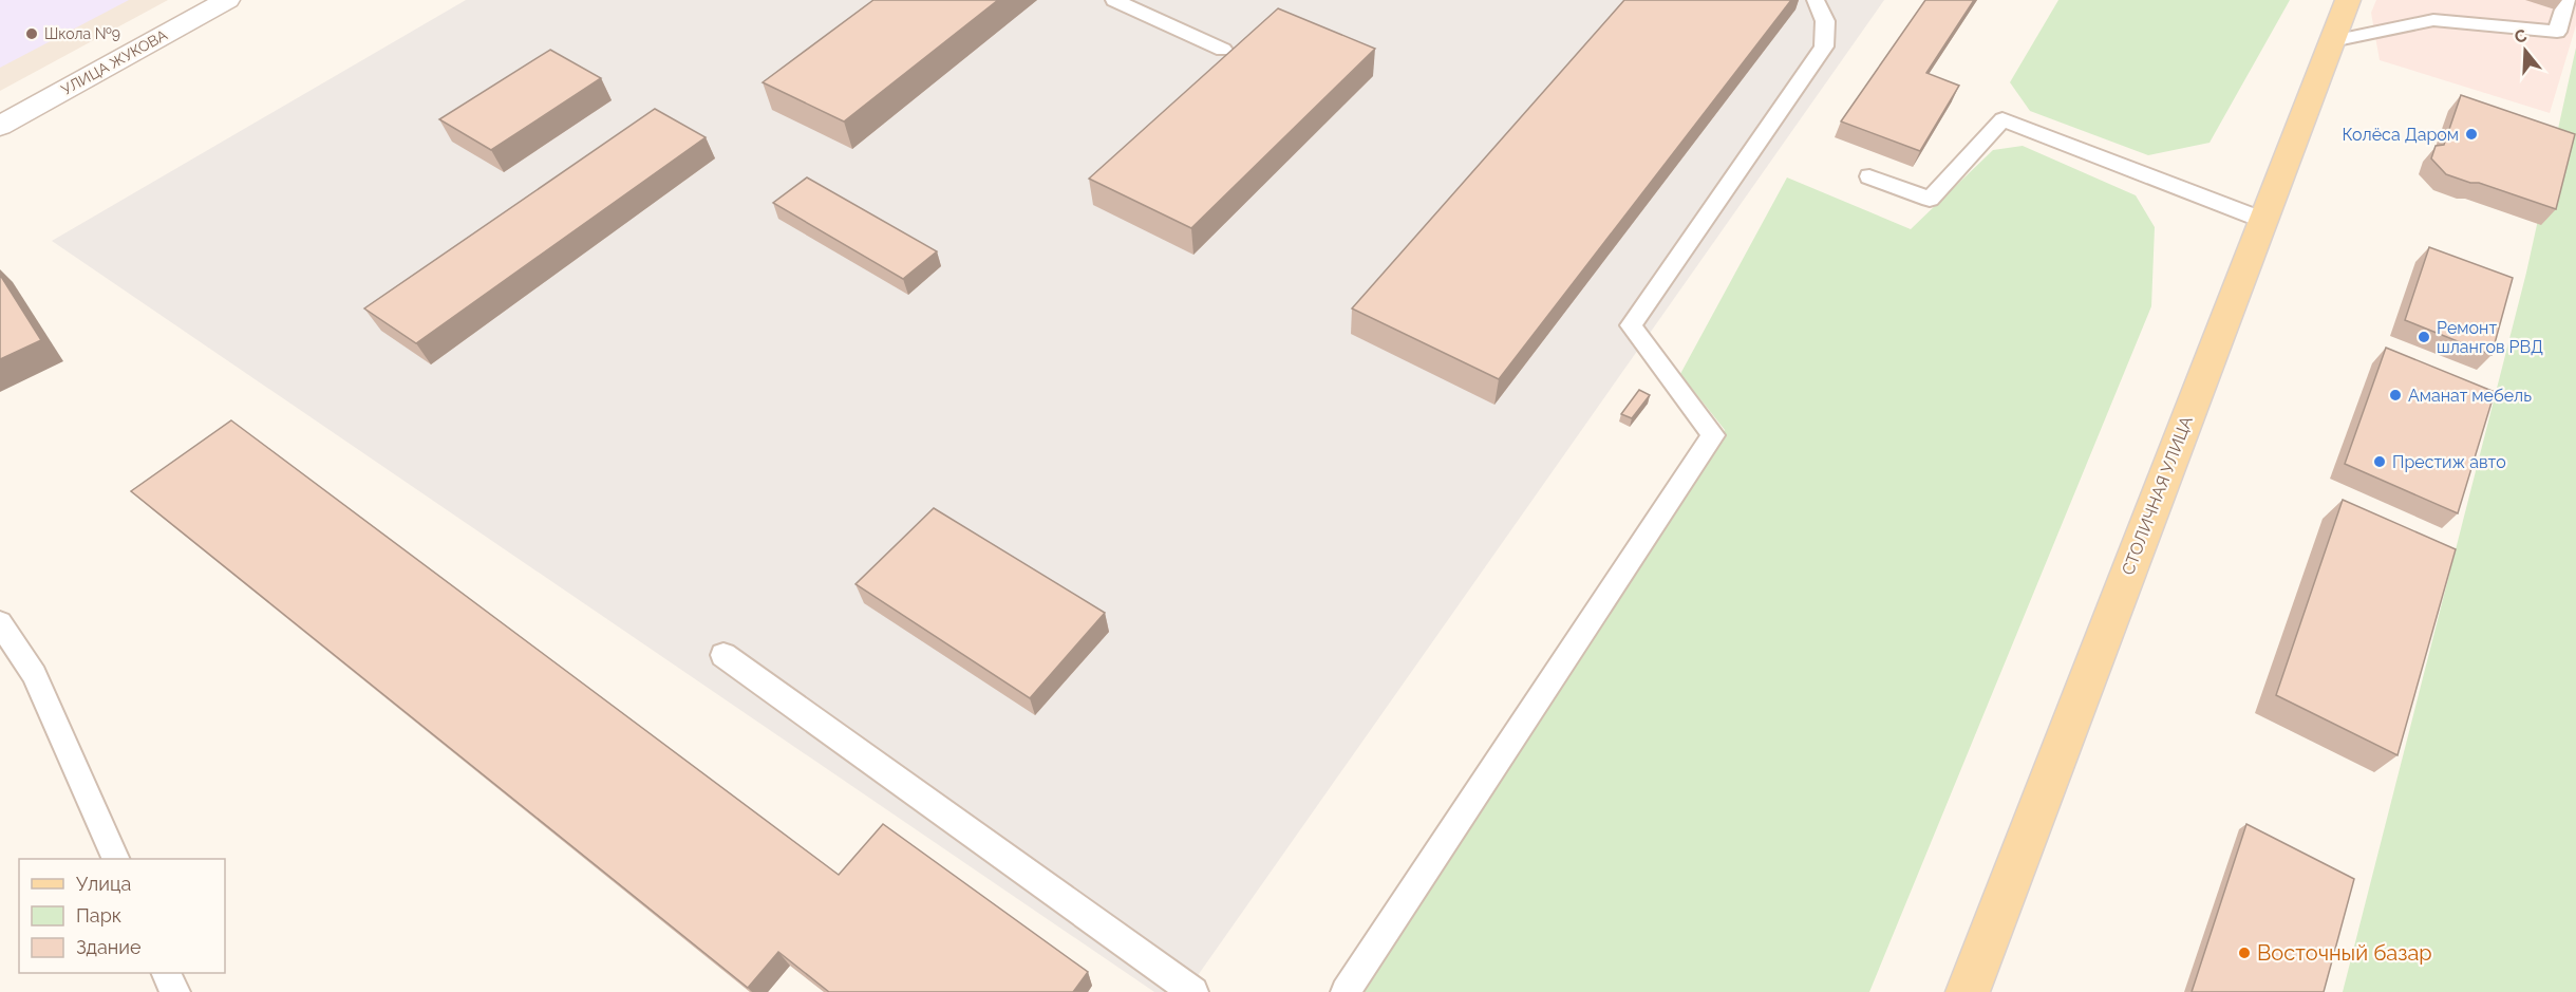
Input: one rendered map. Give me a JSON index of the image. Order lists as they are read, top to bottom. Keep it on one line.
{"streets":{"main road":["СТОЛИЧНАЯ УЛИЦА"],"street":["УЛИЦА ЖУКОВА"]},"places":["Школа №9","Колёса Даром","Ремонт шлангов РВД","Аманат мебель","Престиж авто","Восточный базар"],"legend":["Улица","Парк","Здание"],"north":"top"}
